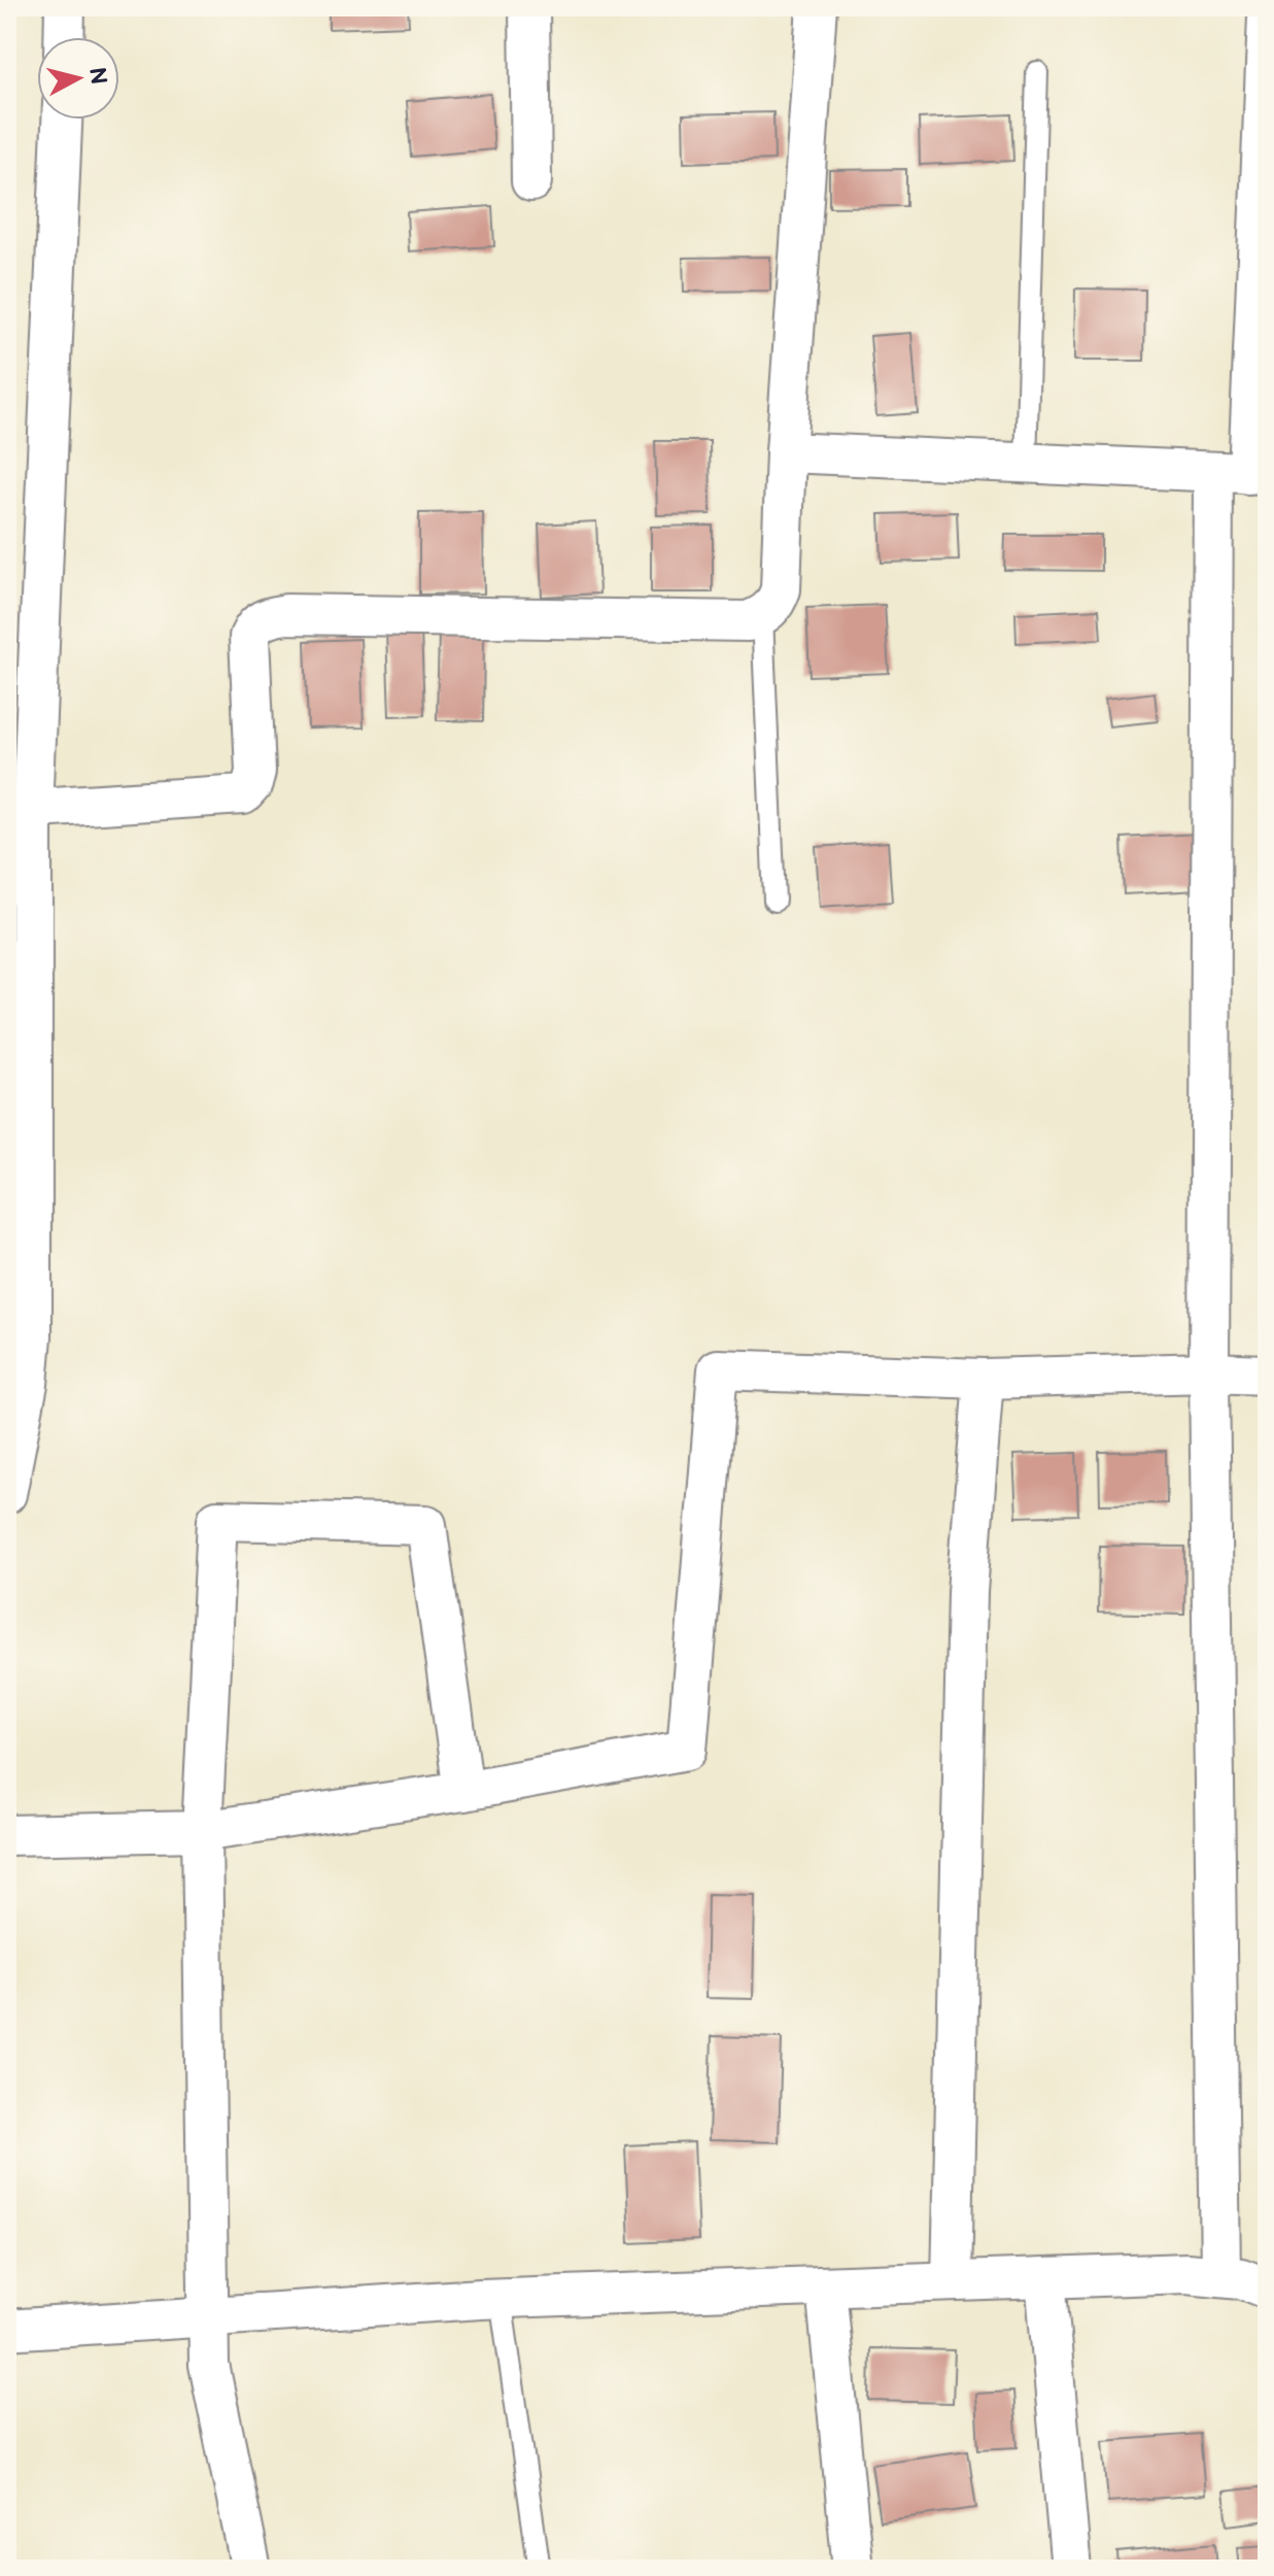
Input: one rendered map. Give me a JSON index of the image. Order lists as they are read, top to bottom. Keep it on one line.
{"north":"right"}
